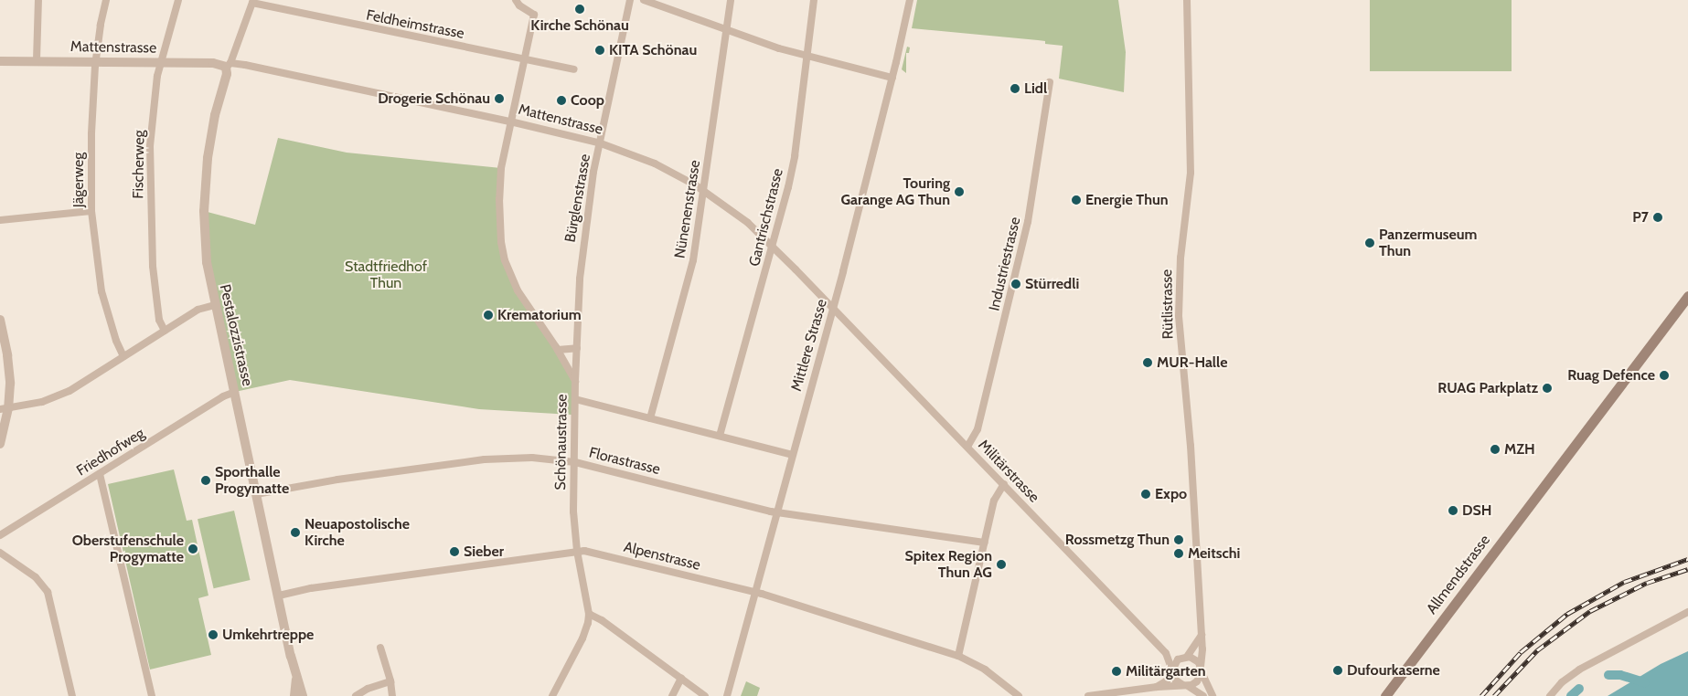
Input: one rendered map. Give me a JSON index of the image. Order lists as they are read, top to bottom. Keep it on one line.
{"streets":{"main road":["Allmendstrasse"],"street":["Feldheimstrasse","Mattenstrasse","Fischerweg","Jägerweg","Bürglenstrasse","Nünenenstrasse","Gantrischstrasse","Industriestrasse","Rütlistrasse","Pestalozzistrasse","Mittlere Strasse","Schönaustrasse","Friedhofweg","Florastrasse","Militärstrasse","Alpenstrasse"]},"crossings":[["Feldheimstrasse","Pestalozzistrasse"],["Mattenstrasse","Fischerweg"],["Mattenstrasse","Jägerweg"],["Mattenstrasse","Bürglenstrasse"],["Mattenstrasse","Nünenenstrasse"],["Mattenstrasse","Gantrischstrasse"],["Mattenstrasse","Pestalozzistrasse"],["Mattenstrasse","Mittlere Strasse"],["Mattenstrasse","Schönaustrasse"],["Mattenstrasse","Militärstrasse"],["Bürglenstrasse","Schönaustrasse"],["Industriestrasse","Militärstrasse"],["Rütlistrasse","Militärstrasse"],["Pestalozzistrasse","Friedhofweg"],["Pestalozzistrasse","Florastrasse"],["Pestalozzistrasse","Alpenstrasse"],["Mittlere Strasse","Florastrasse"],["Mittlere Strasse","Militärstrasse"],["Mittlere Strasse","Alpenstrasse"],["Schönaustrasse","Florastrasse"],["Schönaustrasse","Alpenstrasse"]],"parks":["Stadtfriedhof Thun"],"places":["Kirche Schönau","KITA Schönau","Lidl","Drogerie Schönau","Coop","Touring Garange AG Thun","Energie Thun","P7","Panzermuseum Thun","Stürredli","Krematorium","MUR-Halle","Ruag Defence","RUAG Parkplatz","MZH","Sporthalle Progymatte","Expo","DSH","Neuapostolische Kirche","Rossmetzg Thun","Oberstufenschule Progymatte","Sieber","Meitschi","Spitex Region Thun AG","Umkehrtreppe","Dufourkaserne","Militärgarten"]}
